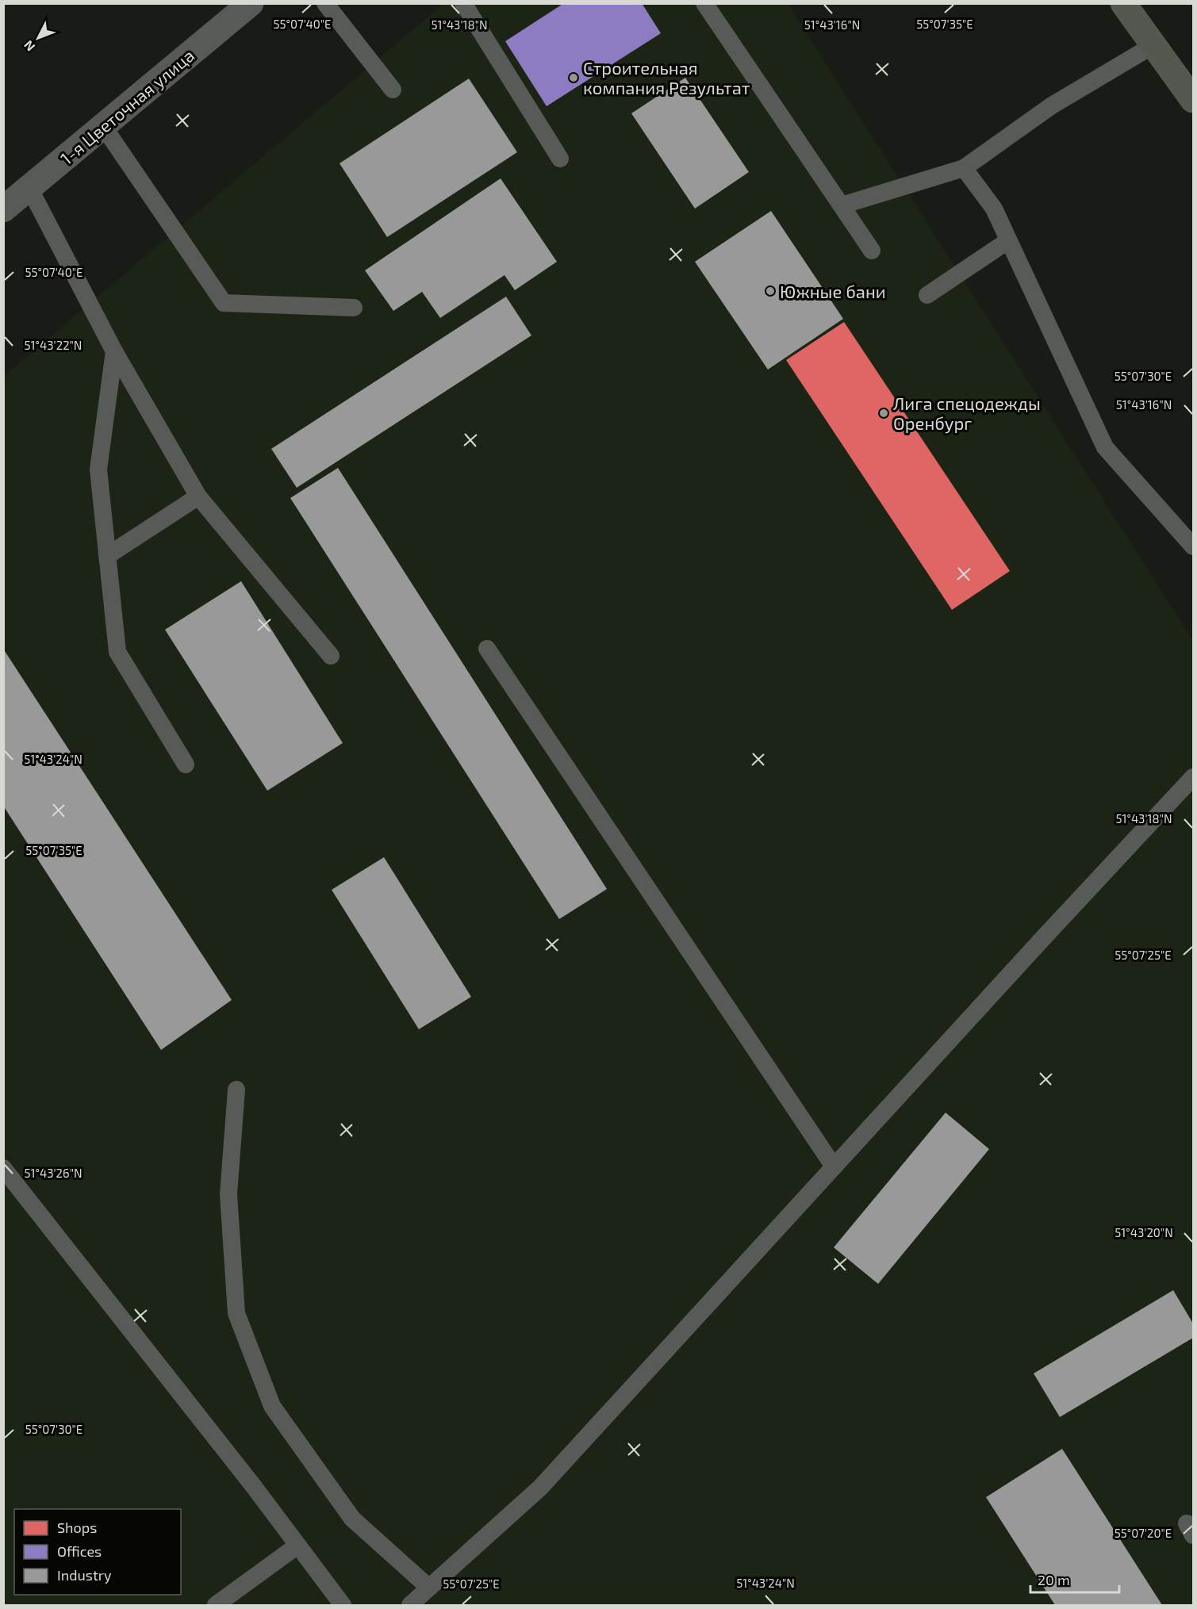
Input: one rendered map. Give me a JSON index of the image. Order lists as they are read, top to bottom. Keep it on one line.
{"streets":{"street":["1-я Цветочная улица"]},"places":["Строительная компания Результат","Южные бани","Лига спецодежды Оренбург"],"legend":["Shops","Offices","Industry"],"scale_bar":"20 m","north":"bottom left","coordinates":["55°07'40\"E","55°07'35\"E","51°43'18\"N","51°43'16\"N","51°43'22\"N","55°07'30\"E","51°43'24\"N","55°07'25\"E","51°43'26\"N","51°43'20\"N","55°07'20\"E"]}
